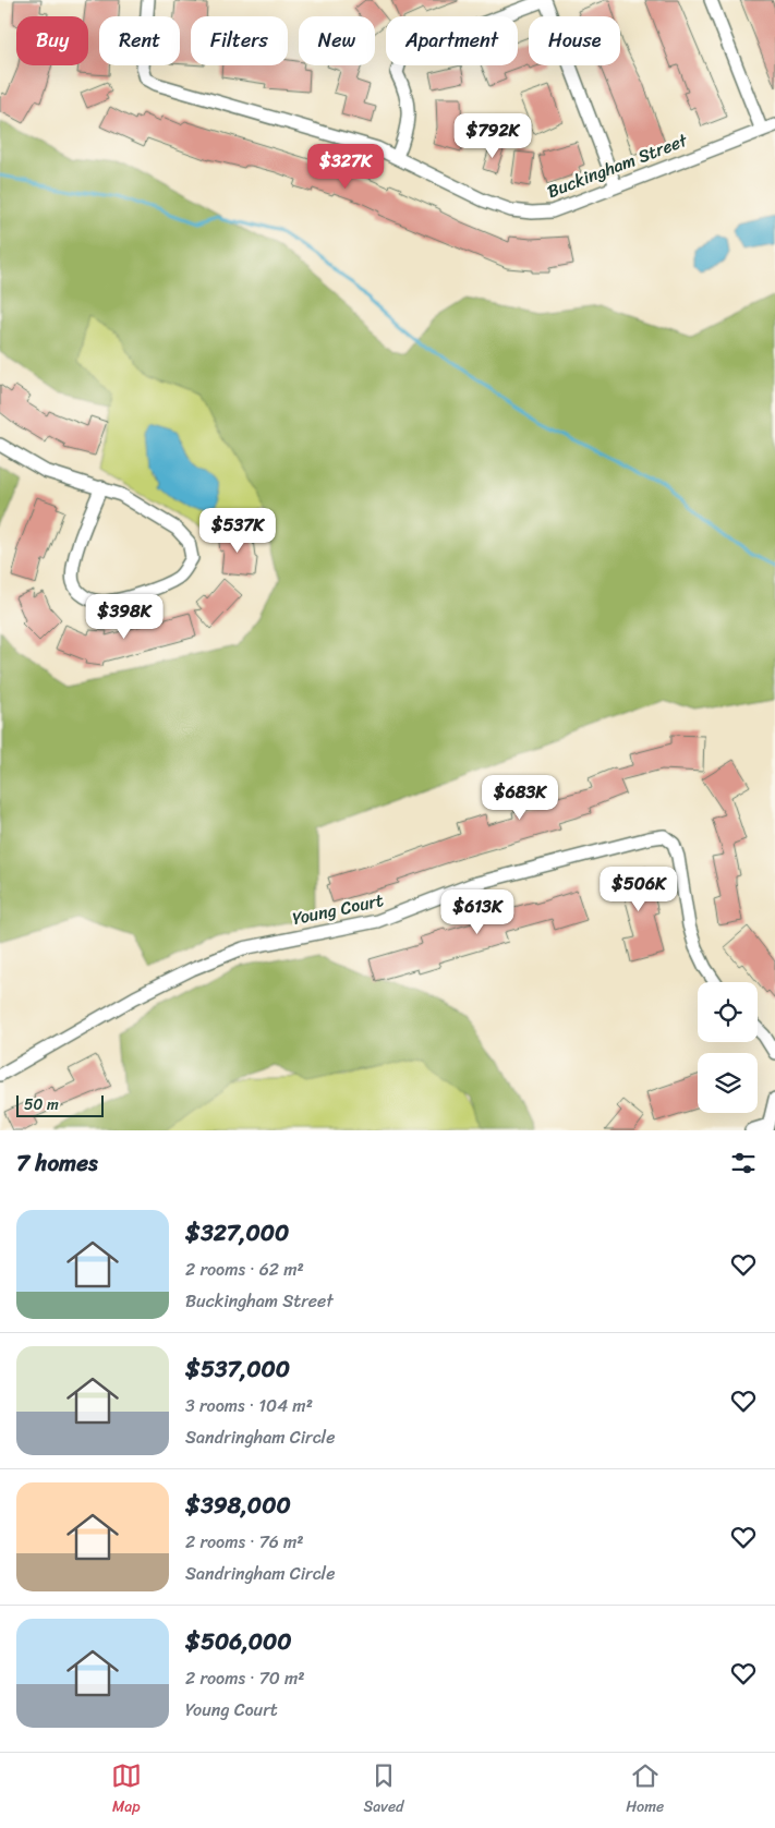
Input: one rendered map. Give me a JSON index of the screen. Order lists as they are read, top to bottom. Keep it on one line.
{"streets":{"street":["Buckingham Street","Young Court"]},"scale_bar":"50 m","page":{"chip":["Buy","Rent","Filters","New","Apartment","House"],"price":["$792K","$327K","$537K","$398K","$683K","$506K","$613K"],"scale":"50 m","heading":"7 homes","list":[{"name":"$327,000","note":"2 rooms · 62 m² · Buckingham Street"},{"name":"$537,000","note":"3 rooms · 104 m² · Sandringham Circle"},{"name":"$398,000","note":"2 rooms · 76 m² · Sandringham Circle"},{"name":"$506,000","note":"2 rooms · 70 m² · Young Court"}],"tabs":["Map","Saved","Home"]}}
